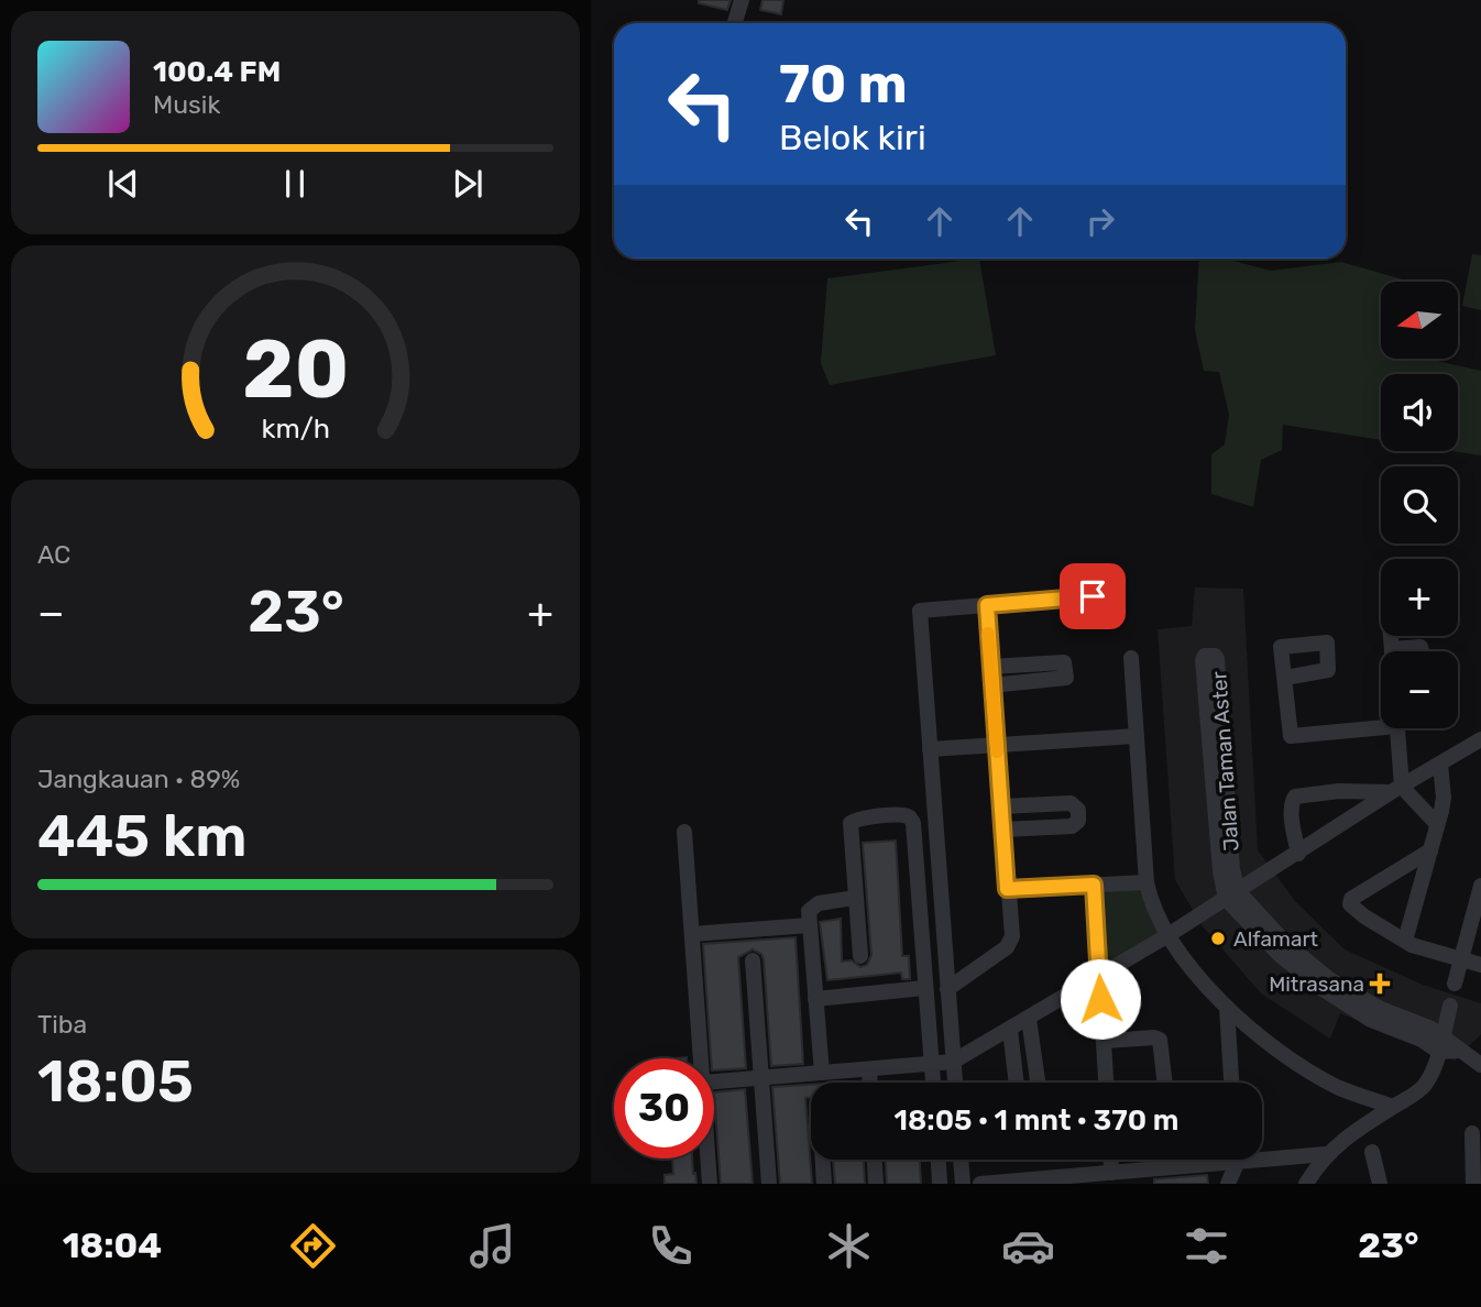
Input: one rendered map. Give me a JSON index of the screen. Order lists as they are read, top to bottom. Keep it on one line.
{"streets":{"street":["Jalan Taman Aster"]},"places":{"other":["Alfamart"],"health":["Mitrasana"]},"north":"left","page":{"turn":["70 m","Belok kiri"],"song":["100.4 FM","Musik"],"map_buttons":["+","−"],"tile":["AC",["Jangkauan · 89%","445 km"],["Tiba","18:05"]],"heat":["−","23°","+"],"limit":"30","trip":"18:05 · 1 mnt · 370 m","tabs":["18:04","23°"],"gauge":["20","km/h"]}}
